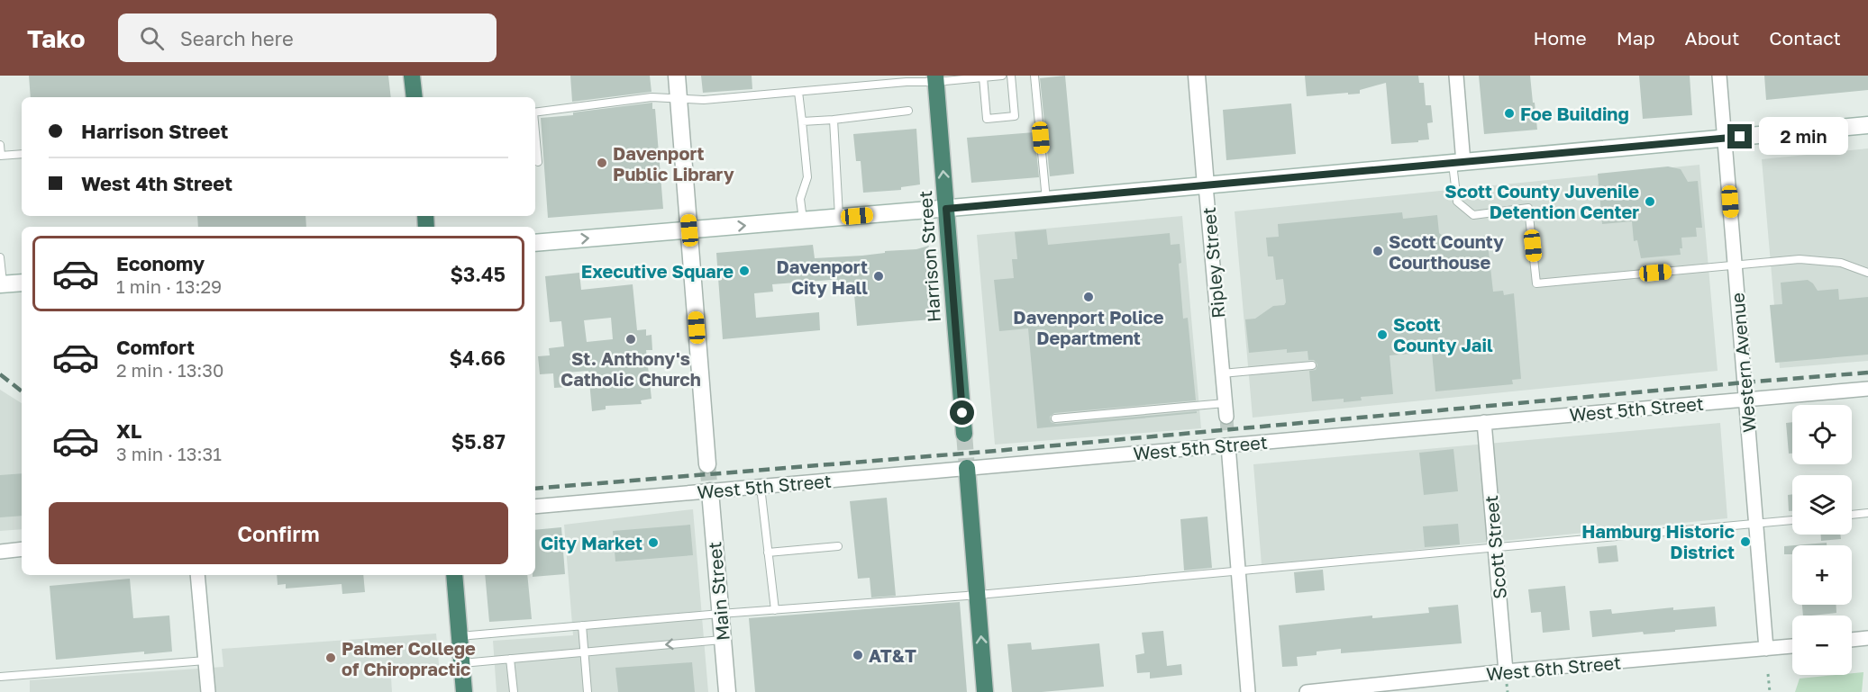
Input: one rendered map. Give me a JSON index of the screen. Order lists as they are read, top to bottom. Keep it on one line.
{"streets":{"highway":["Harrison Street"],"main road":["Ripley Street","Main Street"],"street":["Western Avenue","West 5th Street","Scott Street","West 6th Street"]},"crossings":[["Western Avenue","West 5th Street"],["Western Avenue","West 6th Street"],["West 5th Street","Scott Street"],["West 5th Street","Main Street"],["Scott Street","West 6th Street"]],"one_way":["Harrison Street"],"places":["Foe Building","Davenport Public Library","Scott County Juvenile Detention Center","Scott County Courthouse","Executive Square","Davenport City Hall","Davenport Police Department","Scott County Jail","St. Anthony's Catholic Church","Hamburg Historic District","City Market","AT&T","Palmer College of Chiropractic"],"page":{"header":"Tako","search":"Search here","nav":["Home","Map","About","Contact"],"banner":["Harrison Street","West 4th Street"],"bubble":"2 min","list":[{"name":"Economy","note":"1 min · 13:29","value":"$3.45"},{"name":"Comfort","note":"2 min · 13:30","value":"$4.66"},{"name":"XL","note":"3 min · 13:31","value":"$5.87"}],"map_buttons":["+","−"],"buttons":"Confirm"}}
